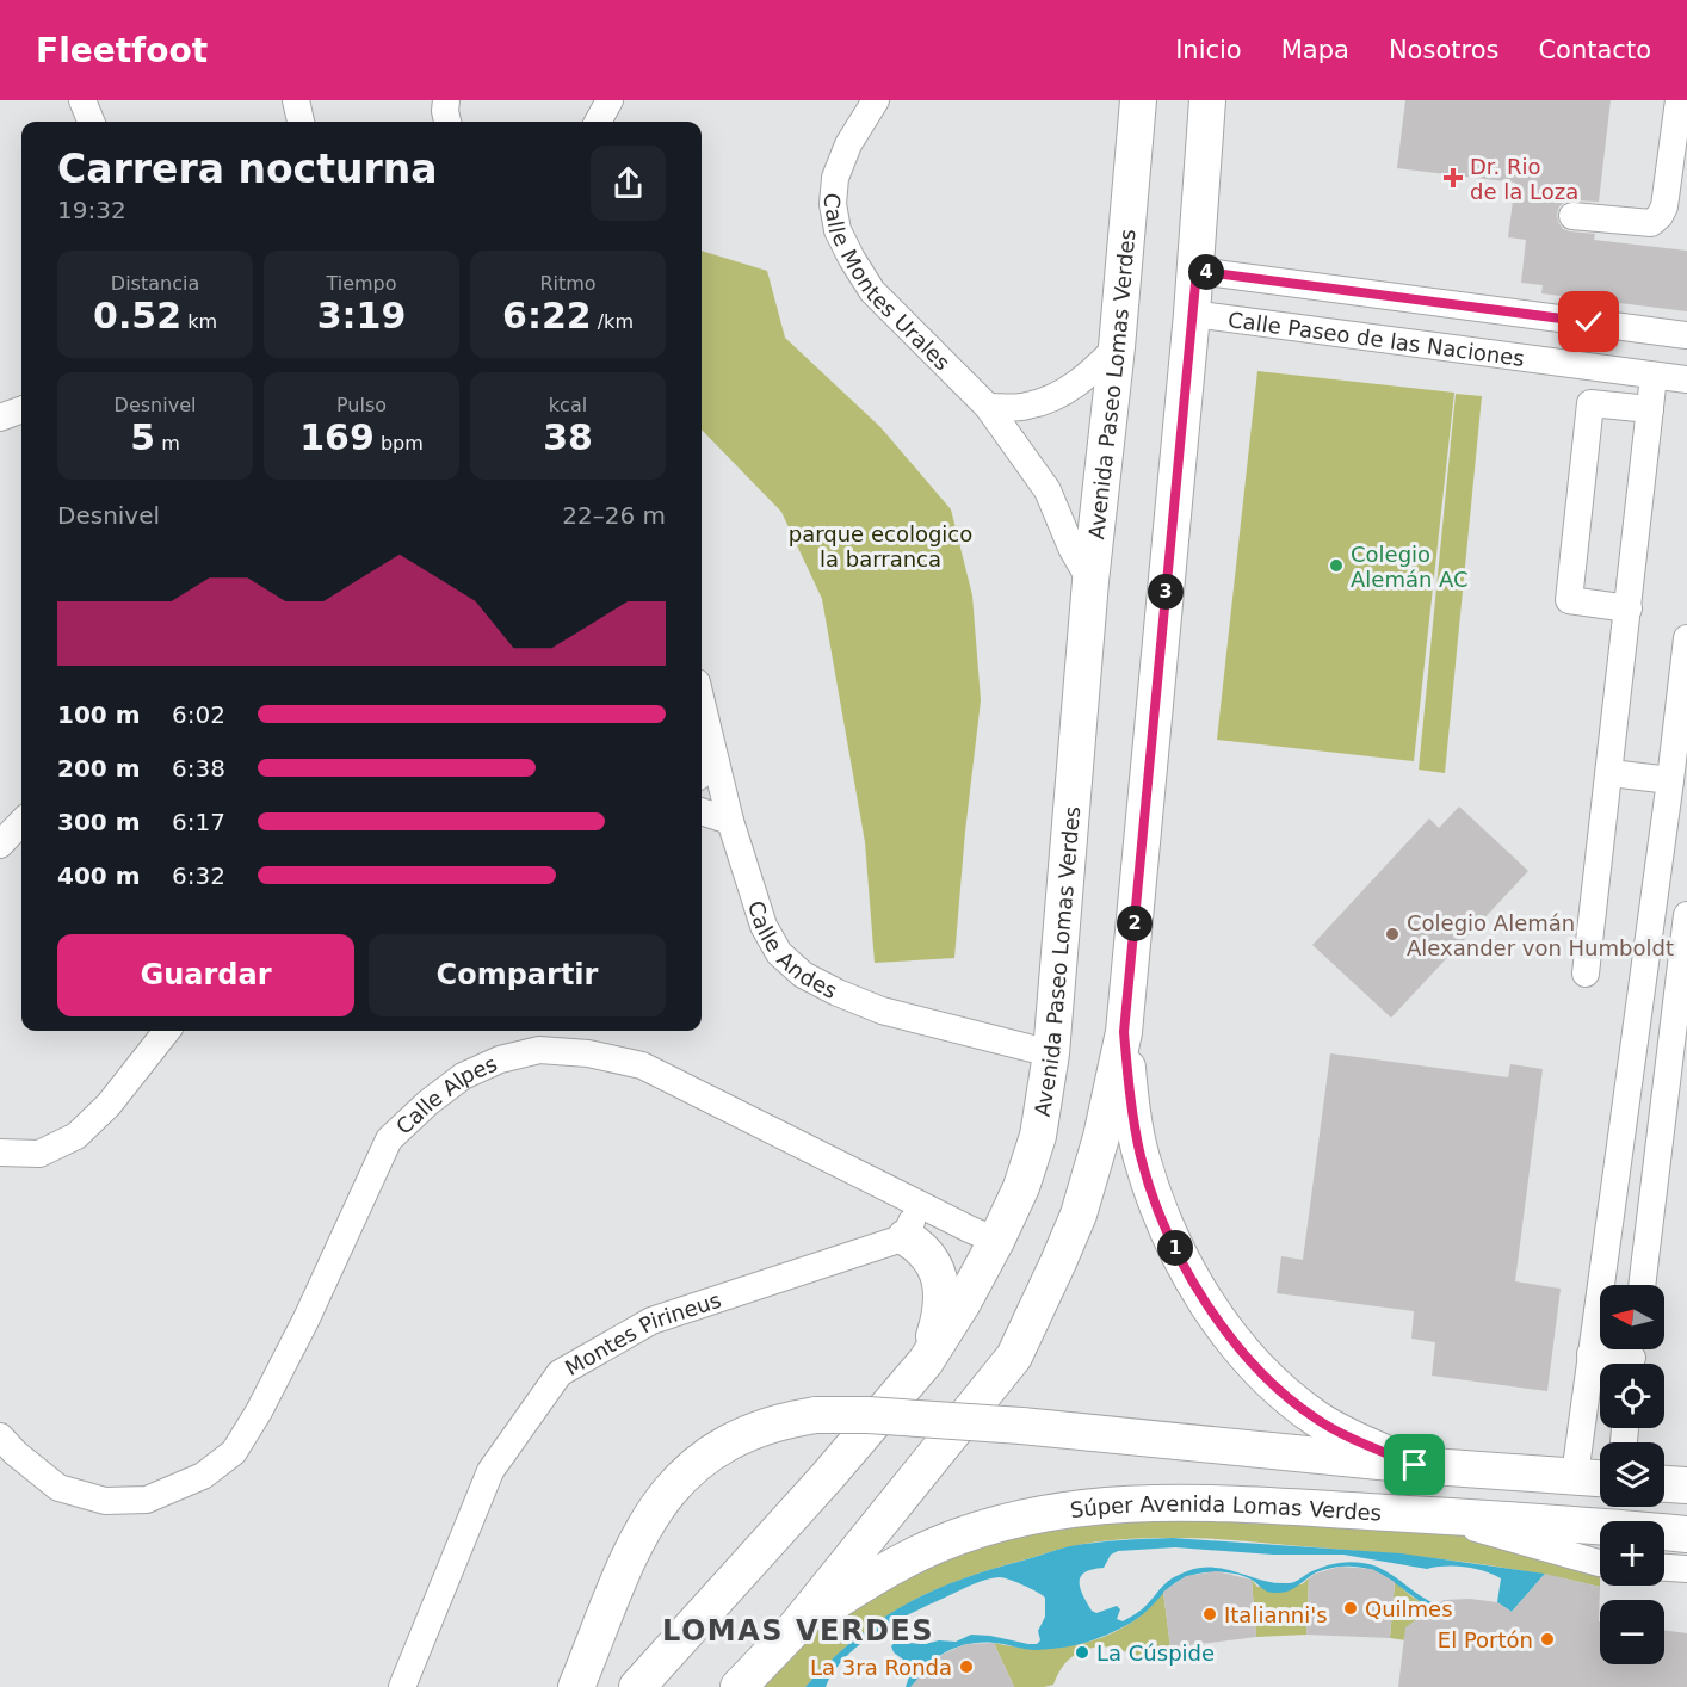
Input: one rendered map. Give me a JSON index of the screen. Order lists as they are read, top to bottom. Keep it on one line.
{"streets":{"main road":["Avenida Paseo Lomas Verdes","Súper Avenida Lomas Verdes"],"street":["Calle Montes Urales","Calle Paseo de las Naciones","Calle Andes","Calle Alpes","Montes Pirineus"]},"crossings":[["Calle Montes Urales","Avenida Paseo Lomas Verdes"],["Avenida Paseo Lomas Verdes","Calle Andes"],["Avenida Paseo Lomas Verdes","Calle Alpes"]],"districts":["LOMAS VERDES"],"parks":["parque ecologico la barranca"],"places":{"health":["Dr. Rio de la Loza"],"other":["Colegio Alemán AC","Colegio Alemán Alexander von Humboldt","Quilmes","Italianni's","El Portón","La Cúspide","La 3ra Ronda"]},"north":"left","page":{"header":"Fleetfoot","nav":["Inicio","Mapa","Nosotros","Contacto"],"heading":["Carrera nocturna","19:32"],"stats":[["Distancia","0.52 km"],["Tiempo","3:19"],["Ritmo","6:22 /km"],["Desnivel","5 m"],["Pulso","169 bpm"],["kcal","38"]],"pins":["4","3","2","1"],"chart":["Desnivel","22–26 m"],"list":[{"name":"100 m","note":"6:02"},{"name":"200 m","note":"6:38"},{"name":"300 m","note":"6:17"},{"name":"400 m","note":"6:32"}],"buttons":["Guardar","Compartir"],"map_buttons":["+","−"]}}
